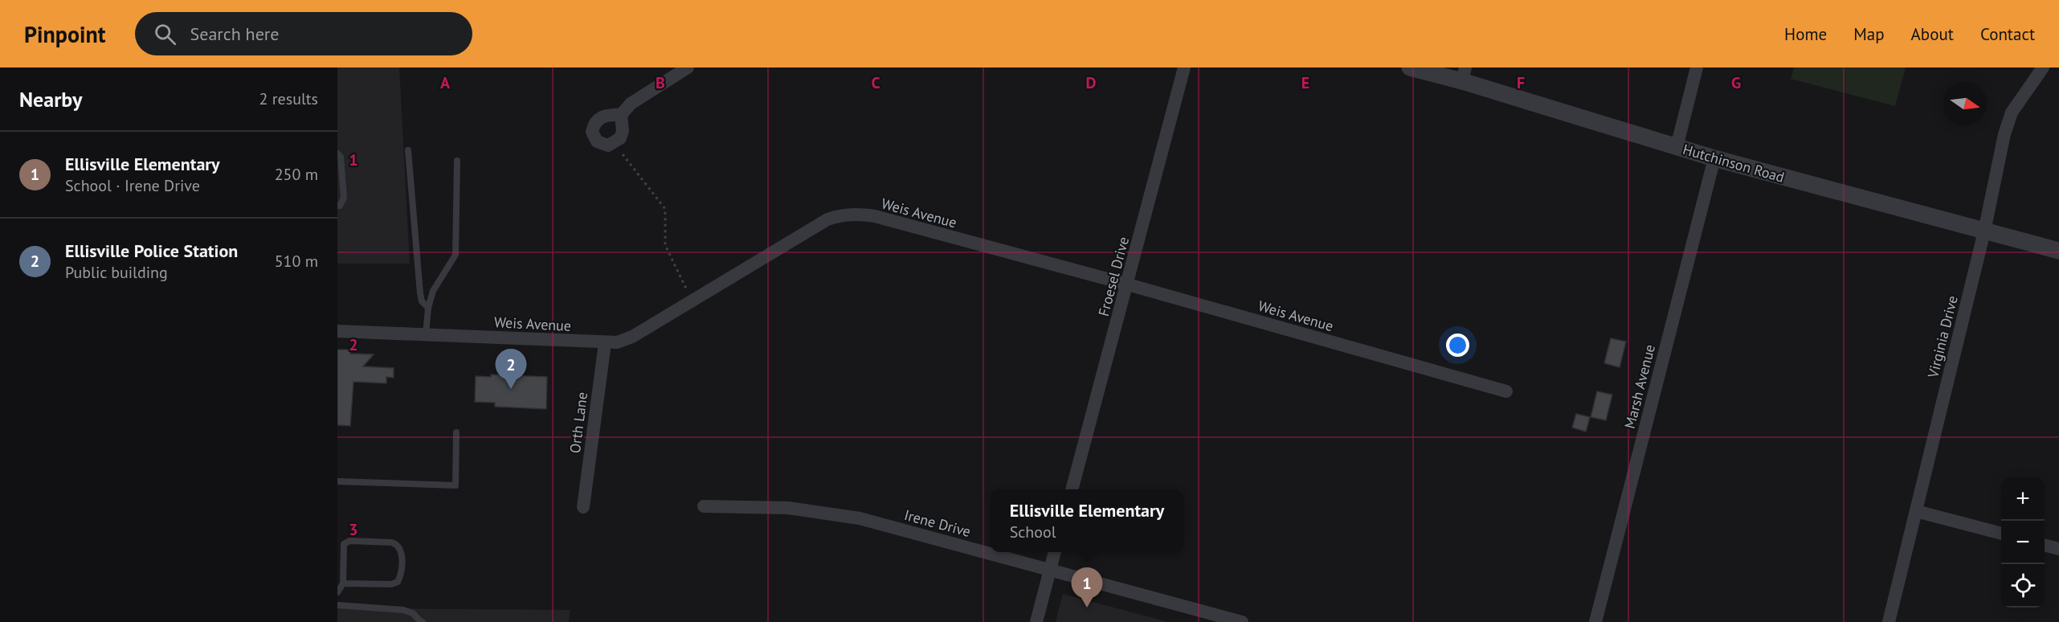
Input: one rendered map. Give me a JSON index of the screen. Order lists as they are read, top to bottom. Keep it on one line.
{"streets":{"street":["Hutchinson Road","Weis Avenue","Froesel Drive","Virginia Drive","Marsh Avenue","Orth Lane","Irene Drive"]},"crossings":[["Hutchinson Road","Virginia Drive"],["Hutchinson Road","Marsh Avenue"],["Weis Avenue","Froesel Drive"],["Weis Avenue","Orth Lane"]],"north":"right","page":{"header":"Pinpoint","search":"Search here","nav":["Home","Map","About","Contact"],"heading":["Nearby","2 results"],"list":[{"mark":"1","name":"Ellisville Elementary","note":"School · Irene Drive","value":"250 m"},{"mark":"2","name":"Ellisville Police Station","note":"Public building","value":"510 m"}],"pins":["2","1"],"map_buttons":["+","−"],"popup":["Ellisville Elementary","School"]},"grid":{"columns":["A","B","C","D","E","F","G"],"rows":["1","2","3"]}}
